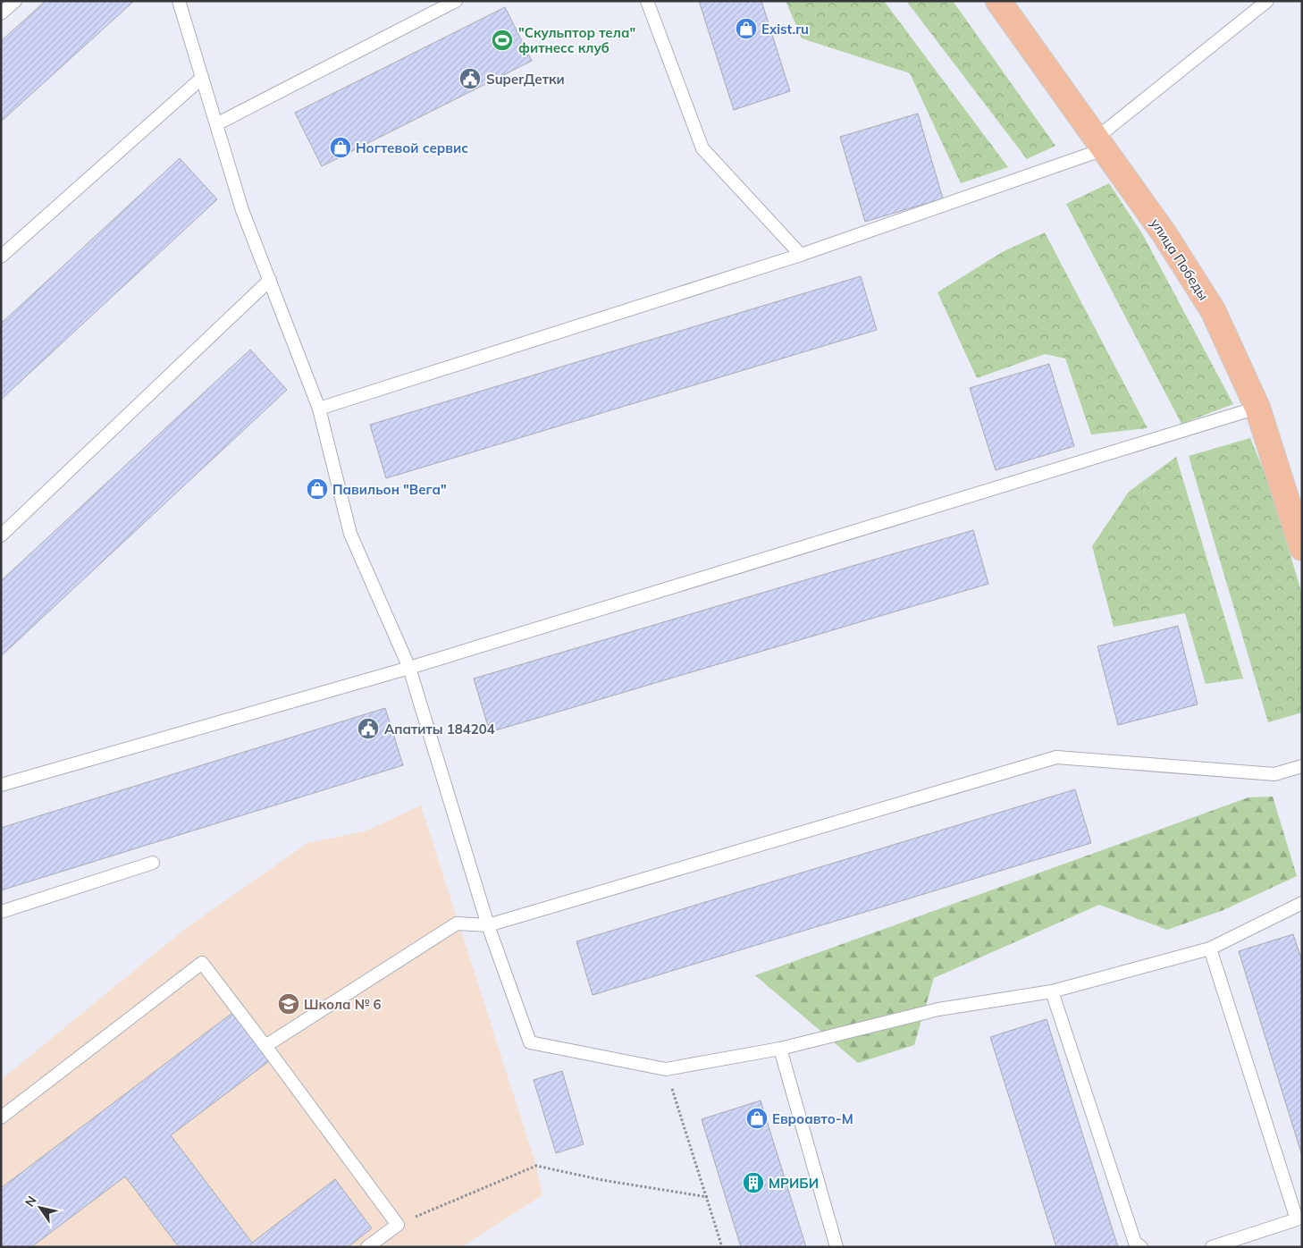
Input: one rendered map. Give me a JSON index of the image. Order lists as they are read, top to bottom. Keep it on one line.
{"streets":{"main road":["улица Победы"]},"places":{"shop":["Exist.ru","Ногтевой сервис","Павильон \"Вега\"","Евроавто-М"],"sports":["\"Скульптор тела\" фитнесс клуб"],"public building":["SuperДетки","Апатиты 184204"],"school or university":["Школа № 6"],"building":["МРИБИ"]},"north":"top left"}
